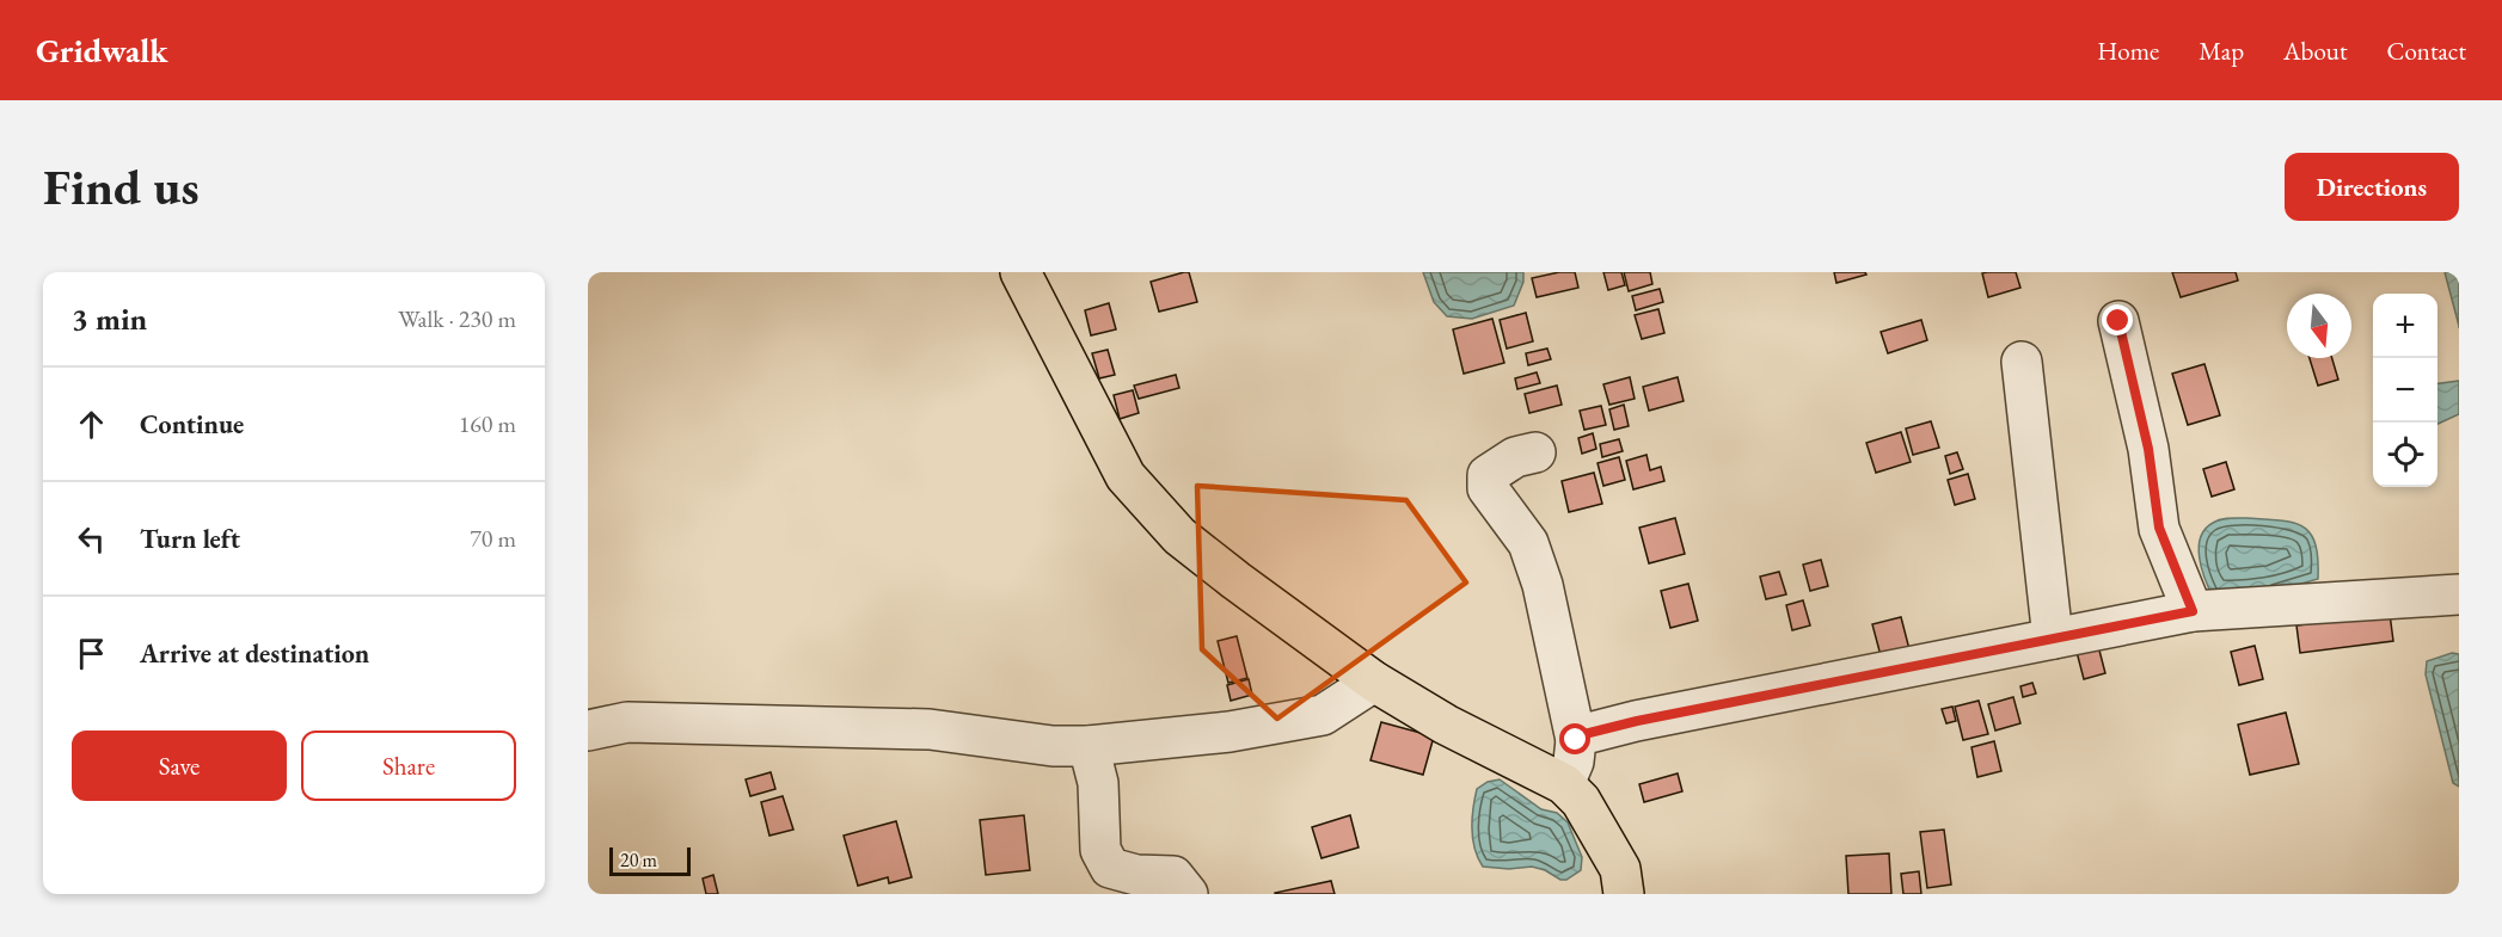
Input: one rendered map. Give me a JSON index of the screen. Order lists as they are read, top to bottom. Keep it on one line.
{"scale_bar":"20 m","north":"bottom","page":{"header":"Gridwalk","nav":["Home","Map","About","Contact"],"buttons":["Directions",["Save","Share"]],"title":"Find us","heading":["3 min","Walk · 230 m"],"map_buttons":["+","−"],"list":[["Continue","160 m"],["Turn left","70 m"],"Arrive at destination"],"scale":"20 m"}}
